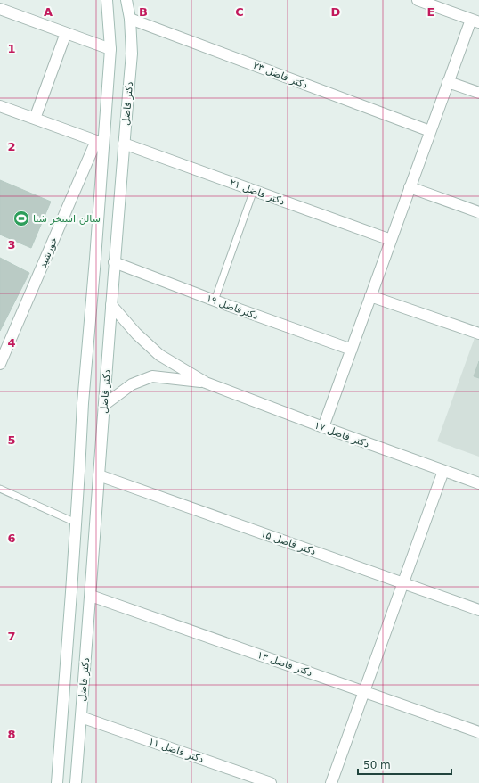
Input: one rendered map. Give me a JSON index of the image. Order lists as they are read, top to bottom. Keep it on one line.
{"streets":{"street":["دکتر فاضل ۲۳","دکتر فاضل","دکتر فاضل ۲۱","خورشید","دکترفاضل ۱۹","دکتر فاضل ۱۷","دکتر فاضل ۱۵","دکتر فاضل ۱۳","دکتر فاضل ۱۱"]},"crossings":[["دکتر فاضل ۲۳","دکتر فاضل"],["دکتر فاضل","دکتر فاضل ۲۱"],["دکتر فاضل","خورشید"],["دکتر فاضل","دکترفاضل ۱۹"],["دکتر فاضل","دکتر فاضل ۱۵"],["دکتر فاضل","دکتر فاضل ۱۳"],["دکتر فاضل","دکتر فاضل ۱۱"]],"places":{"sports":["سالن استخر شنا"]},"scale_bar":"50 m","grid":{"columns":["A","B","C","D","E"],"rows":["1","2","3","4","5","6","7","8"]}}
